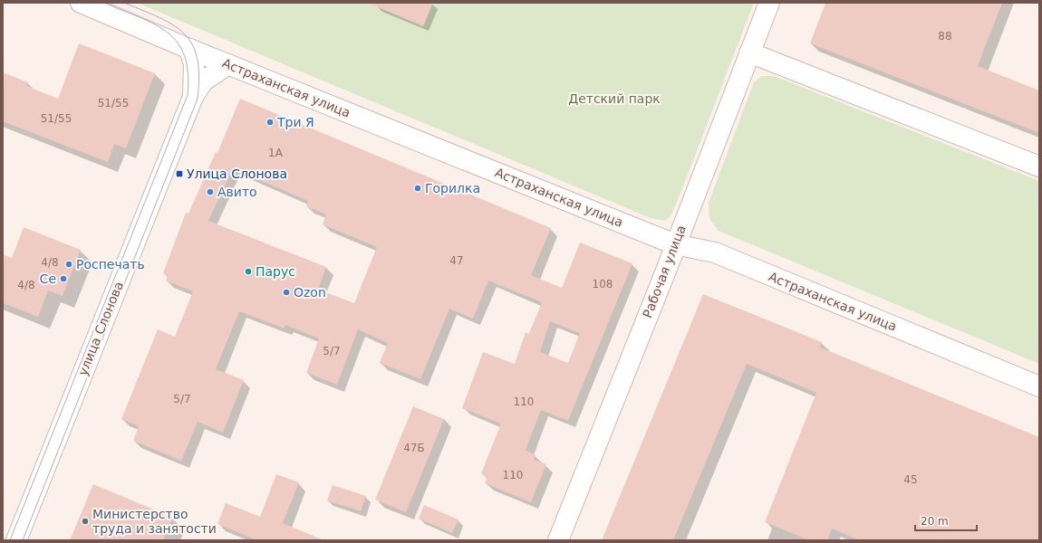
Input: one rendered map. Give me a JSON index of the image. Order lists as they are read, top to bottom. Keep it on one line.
{"streets":{"main road":["Астраханская улица","Рабочая улица","улица Слонова"]},"crossings":[["Астраханская улица","Рабочая улица"],["Астраханская улица","улица Слонова"]],"parks":["Детский парк"],"places":{"other":["Три Я","Горилка","Авито","Роспечать","Парус","Се","Ozon","Министерство труда и занятости"],"transit":["Улица Слонова"]},"house_numbers":["88","51/55","51/55","1А","47","4/8","108","4/8","5/7","5/7","110","47Б","110","45"],"scale_bar":"20 m"}
